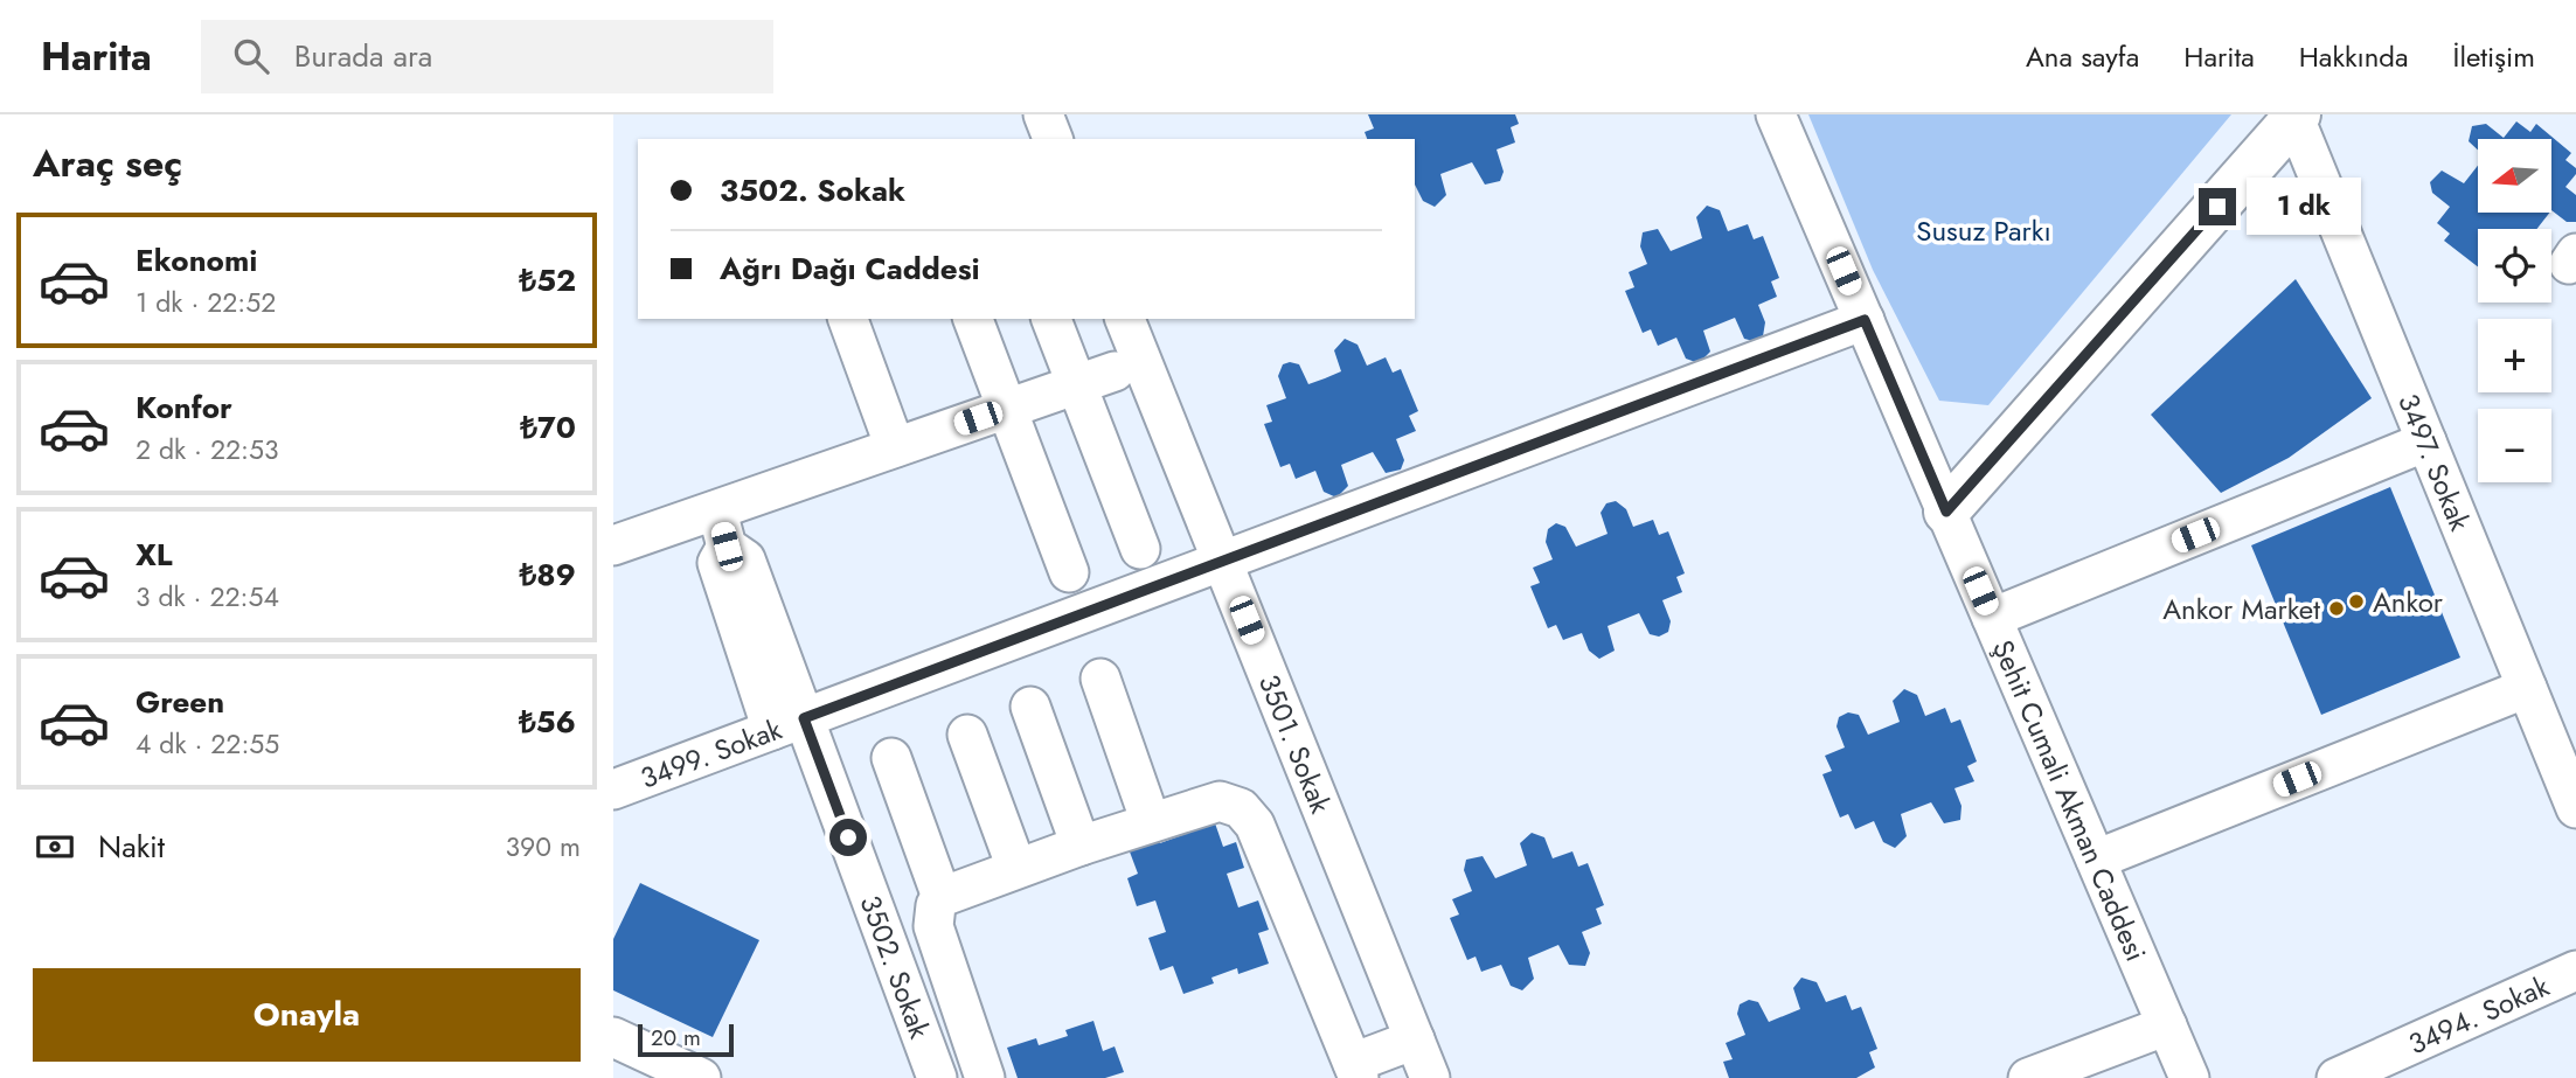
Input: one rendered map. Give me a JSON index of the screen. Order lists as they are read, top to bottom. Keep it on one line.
{"streets":{"street":["3497. Sokak","3501. Sokak","3499. Sokak","Şehit Cumali Akman Caddesi","3502. Sokak","3494. Sokak"]},"crossings":[["3501. Sokak","3499. Sokak"],["3499. Sokak","Şehit Cumali Akman Caddesi"],["3499. Sokak","3502. Sokak"]],"parks":["Susuz Parkı"],"places":["Ankor","Ankor Market"],"scale_bar":"20 m","north":"left","page":{"header":"Harita","search":"Burada ara","nav":["Ana sayfa","Harita","Hakkında","İletişim"],"heading":"Araç seç","map_buttons":["+","−"],"banner":["3502. Sokak","Ağrı Dağı Caddesi"],"bubble":"1 dk","list":[{"name":"Ekonomi","note":"1 dk · 22:52","value":"₺52"},{"name":"Konfor","note":"2 dk · 22:53","value":"₺70"},{"name":"XL","note":"3 dk · 22:54","value":"₺89"},{"name":"Green","note":"4 dk · 22:55","value":"₺56"}],"pay":["Nakit","390 m"],"buttons":"Onayla","scale":"20 m"}}
